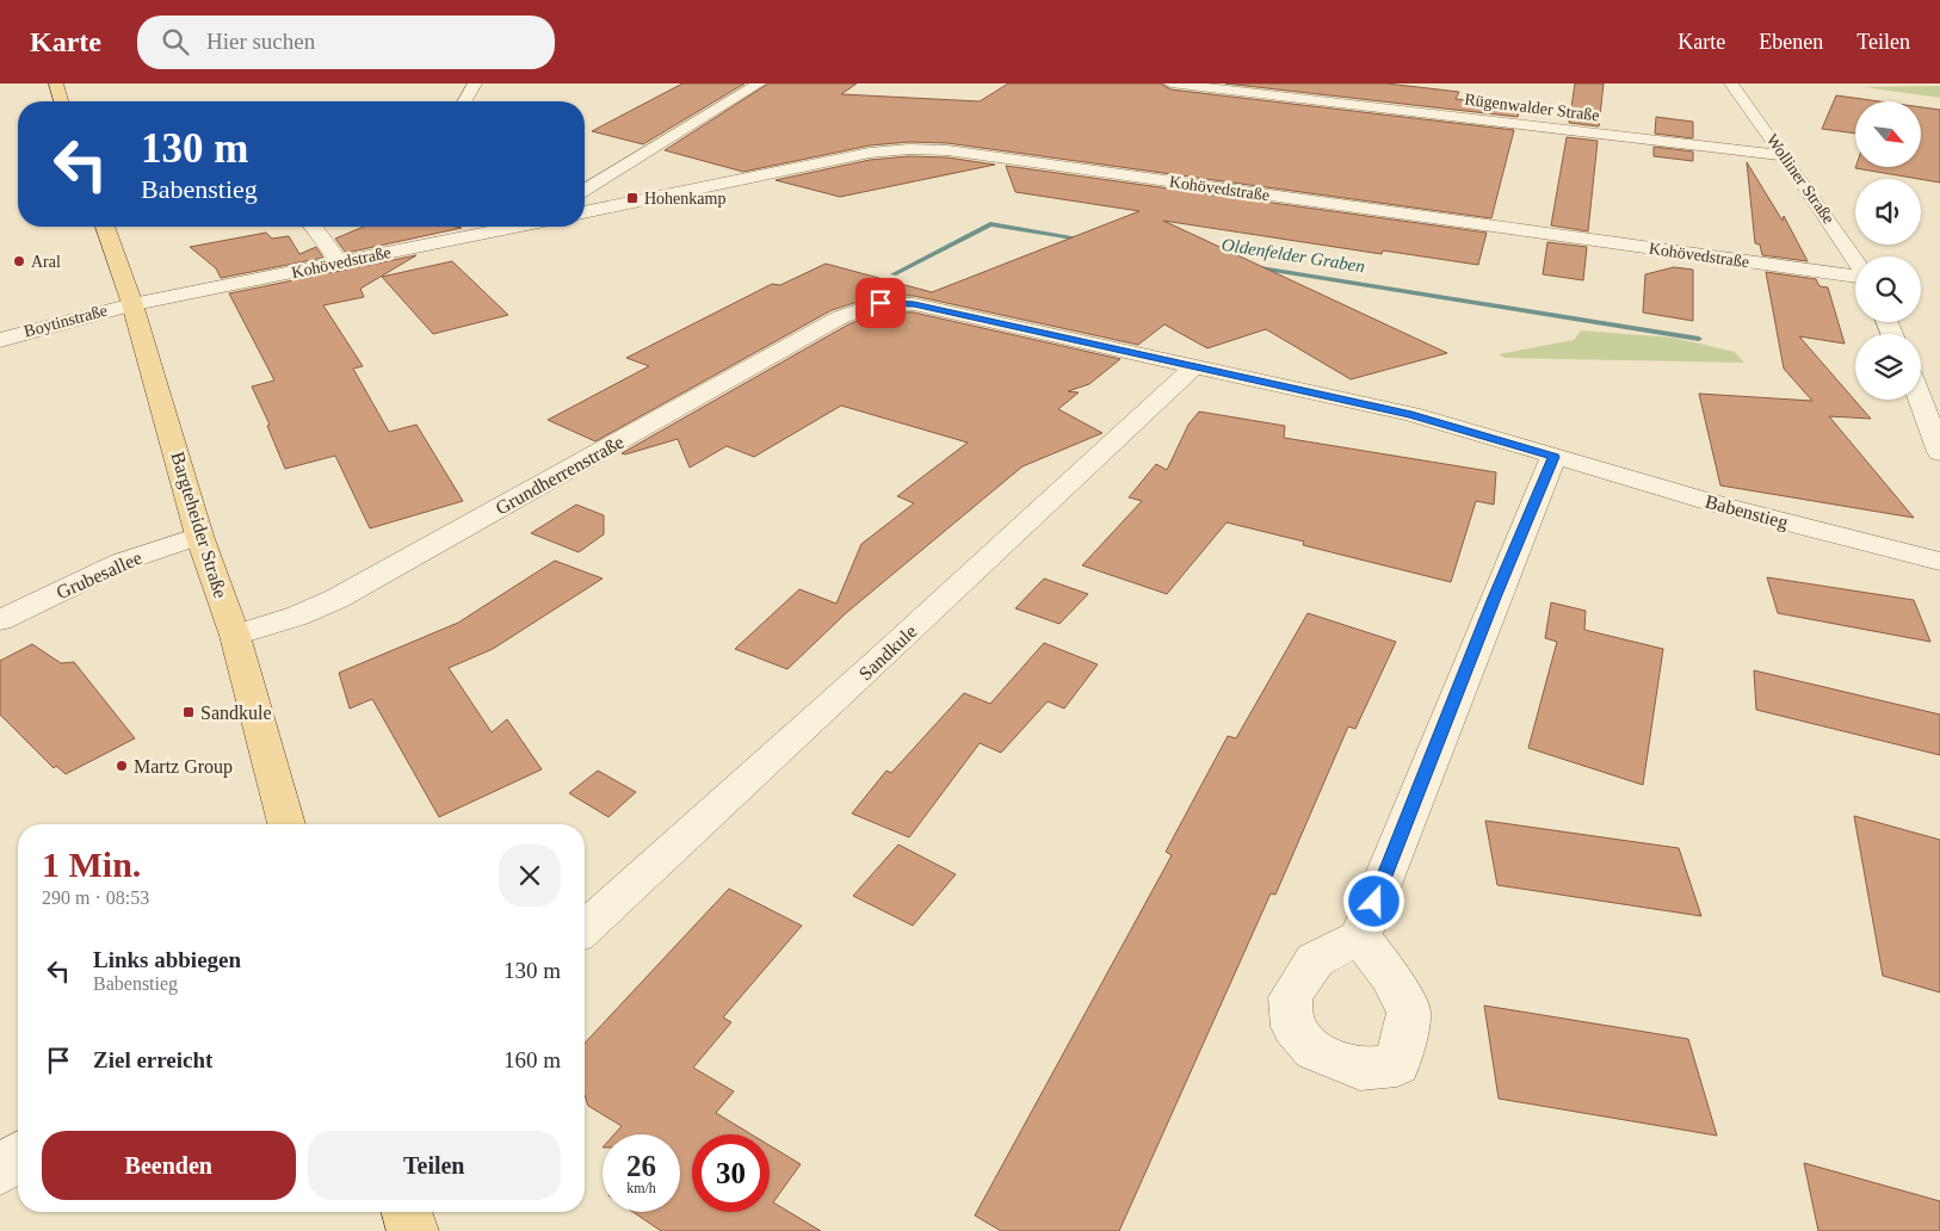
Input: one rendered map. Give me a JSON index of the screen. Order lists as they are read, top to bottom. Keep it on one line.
{"streets":{"main road":["Bargteheider Straße"],"street":["Rügenwalder Straße","Wolliner Straße","Kohövedstraße","Boytinstraße","Grundherrenstraße","Babenstieg","Grubesallee","Sandkule"]},"crossings":[["Rügenwalder Straße","Wolliner Straße"],["Kohövedstraße","Boytinstraße"],["Kohövedstraße","Bargteheider Straße"],["Boytinstraße","Bargteheider Straße"],["Grundherrenstraße","Babenstieg"],["Grundherrenstraße","Bargteheider Straße"],["Babenstieg","Sandkule"],["Bargteheider Straße","Grubesallee"]],"water":["Oldenfelder Graben"],"places":{"transit":["Hohenkamp","Sandkule"],"other":["Aral","Martz Group"]},"north":"bottom right","page":{"header":"Karte","search":"Hier suchen","nav":["Karte","Ebenen","Teilen"],"turn":["130 m","Babenstieg"],"heading":["1 Min.","290 m · 08:53"],"list":[{"name":"Links abbiegen","note":"Babenstieg","value":"130 m"},{"name":"Ziel erreicht","value":"160 m"}],"buttons":["Beenden","Teilen"],"speed":"26 km/h","limit":"30"}}
